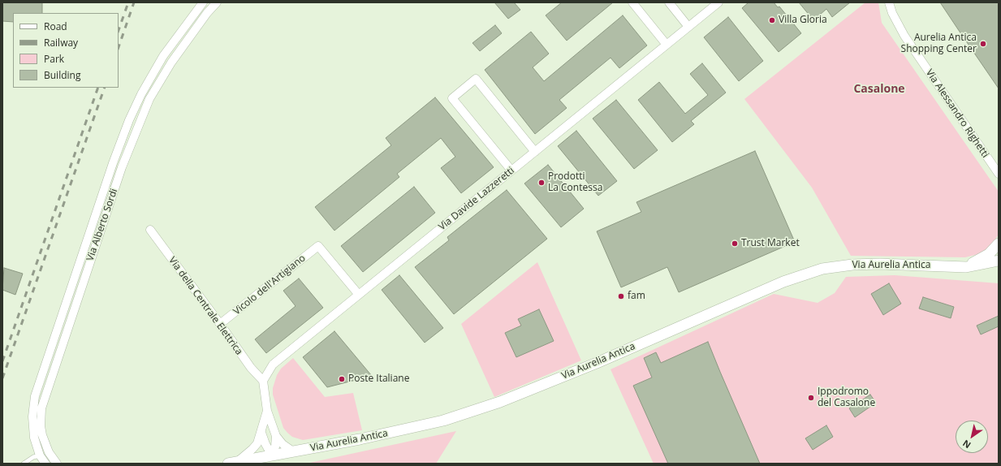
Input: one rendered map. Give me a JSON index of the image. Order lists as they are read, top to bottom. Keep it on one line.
{"streets":{"street":["Via Alessandro Righetti","Via Davide Lazzeretti","Via Alberto Sordi","Via Aurelia Antica","Vicolo dell'Artigiano","Via della Centrale Elettrica"]},"crossings":[["Via Davide Lazzeretti","Vicolo dell'Artigiano"],["Via Davide Lazzeretti","Via della Centrale Elettrica"],["Vicolo dell'Artigiano","Via della Centrale Elettrica"]],"districts":["Casalone"],"places":["Villa Gloria","Aurelia Antica Shopping Center","Prodotti La Contessa","Trust Market","fam","Poste Italiane","Ippodromo del Casalone"],"legend":["Road","Railway","Park","Building"],"north":"bottom left"}
